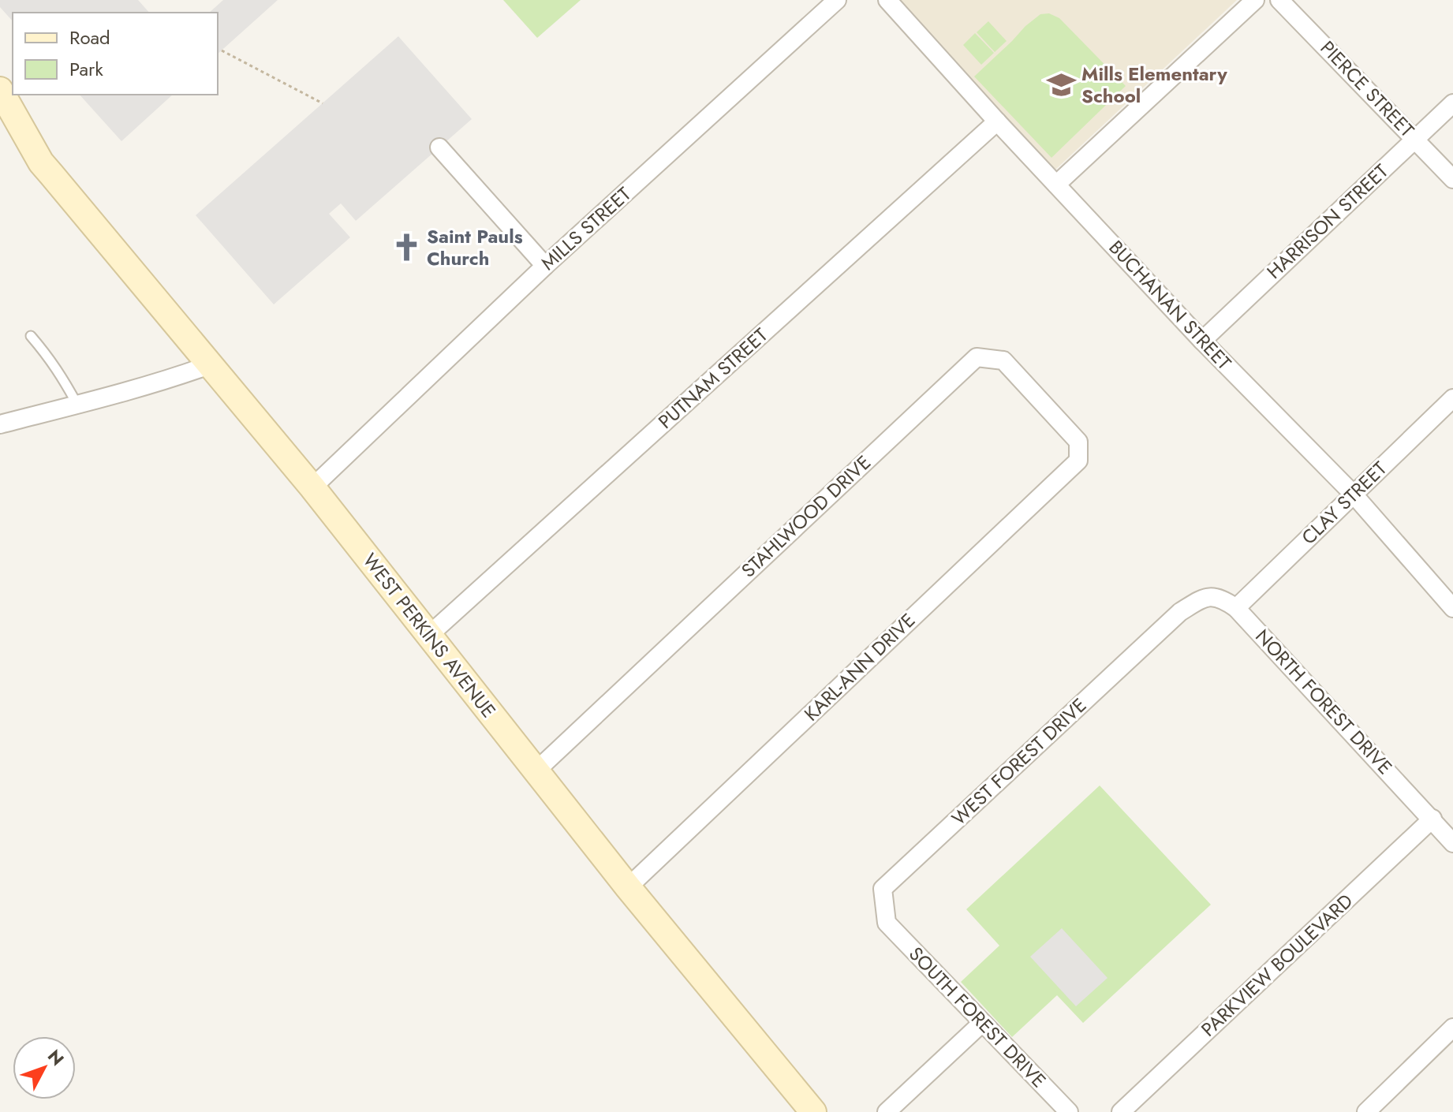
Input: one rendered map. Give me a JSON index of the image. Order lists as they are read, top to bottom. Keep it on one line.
{"streets":{"main road":["WEST PERKINS AVENUE"],"street":["PIERCE STREET","HARRISON STREET","MILLS STREET","BUCHANAN STREET","PUTNAM STREET","CLAY STREET","STAHLWOOD DRIVE","KARL-ANN DRIVE","NORTH FOREST DRIVE","WEST FOREST DRIVE","PARKVIEW BOULEVARD","SOUTH FOREST DRIVE"]},"crossings":[["PIERCE STREET","HARRISON STREET"],["HARRISON STREET","BUCHANAN STREET"],["MILLS STREET","WEST PERKINS AVENUE"],["BUCHANAN STREET","PUTNAM STREET"],["BUCHANAN STREET","CLAY STREET"],["PUTNAM STREET","WEST PERKINS AVENUE"],["CLAY STREET","NORTH FOREST DRIVE"],["STAHLWOOD DRIVE","WEST PERKINS AVENUE"],["STAHLWOOD DRIVE","KARL-ANN DRIVE"],["WEST PERKINS AVENUE","KARL-ANN DRIVE"],["NORTH FOREST DRIVE","WEST FOREST DRIVE"],["NORTH FOREST DRIVE","PARKVIEW BOULEVARD"],["WEST FOREST DRIVE","SOUTH FOREST DRIVE"]],"places":{"school or university":["Mills Elementary School"],"church":["Saint Pauls Church"]},"legend":["Road","Park"],"north":"top right"}
